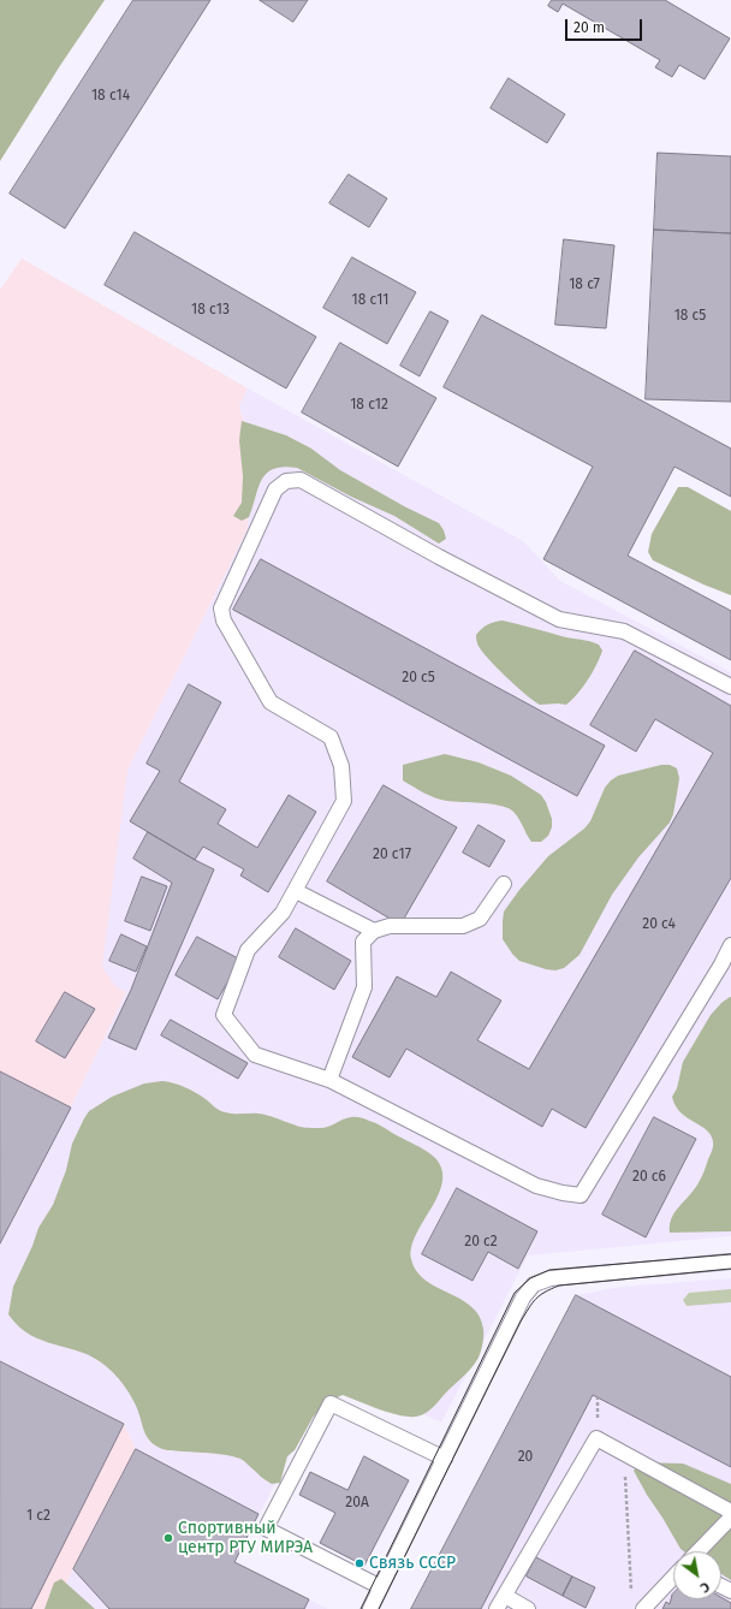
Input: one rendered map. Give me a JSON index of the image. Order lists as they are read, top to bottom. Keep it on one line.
{"places":["Спортивный центр РТУ МИРЭА","Связь СССР"],"house_numbers":["18 с14","18 с7","18 с11","18 с13","18 с5","18 с12","20 с5","20 с17","20 c4","20 с6","20 с2","20","20А","1 с2"],"scale_bar":"20 m","north":"bottom right"}
